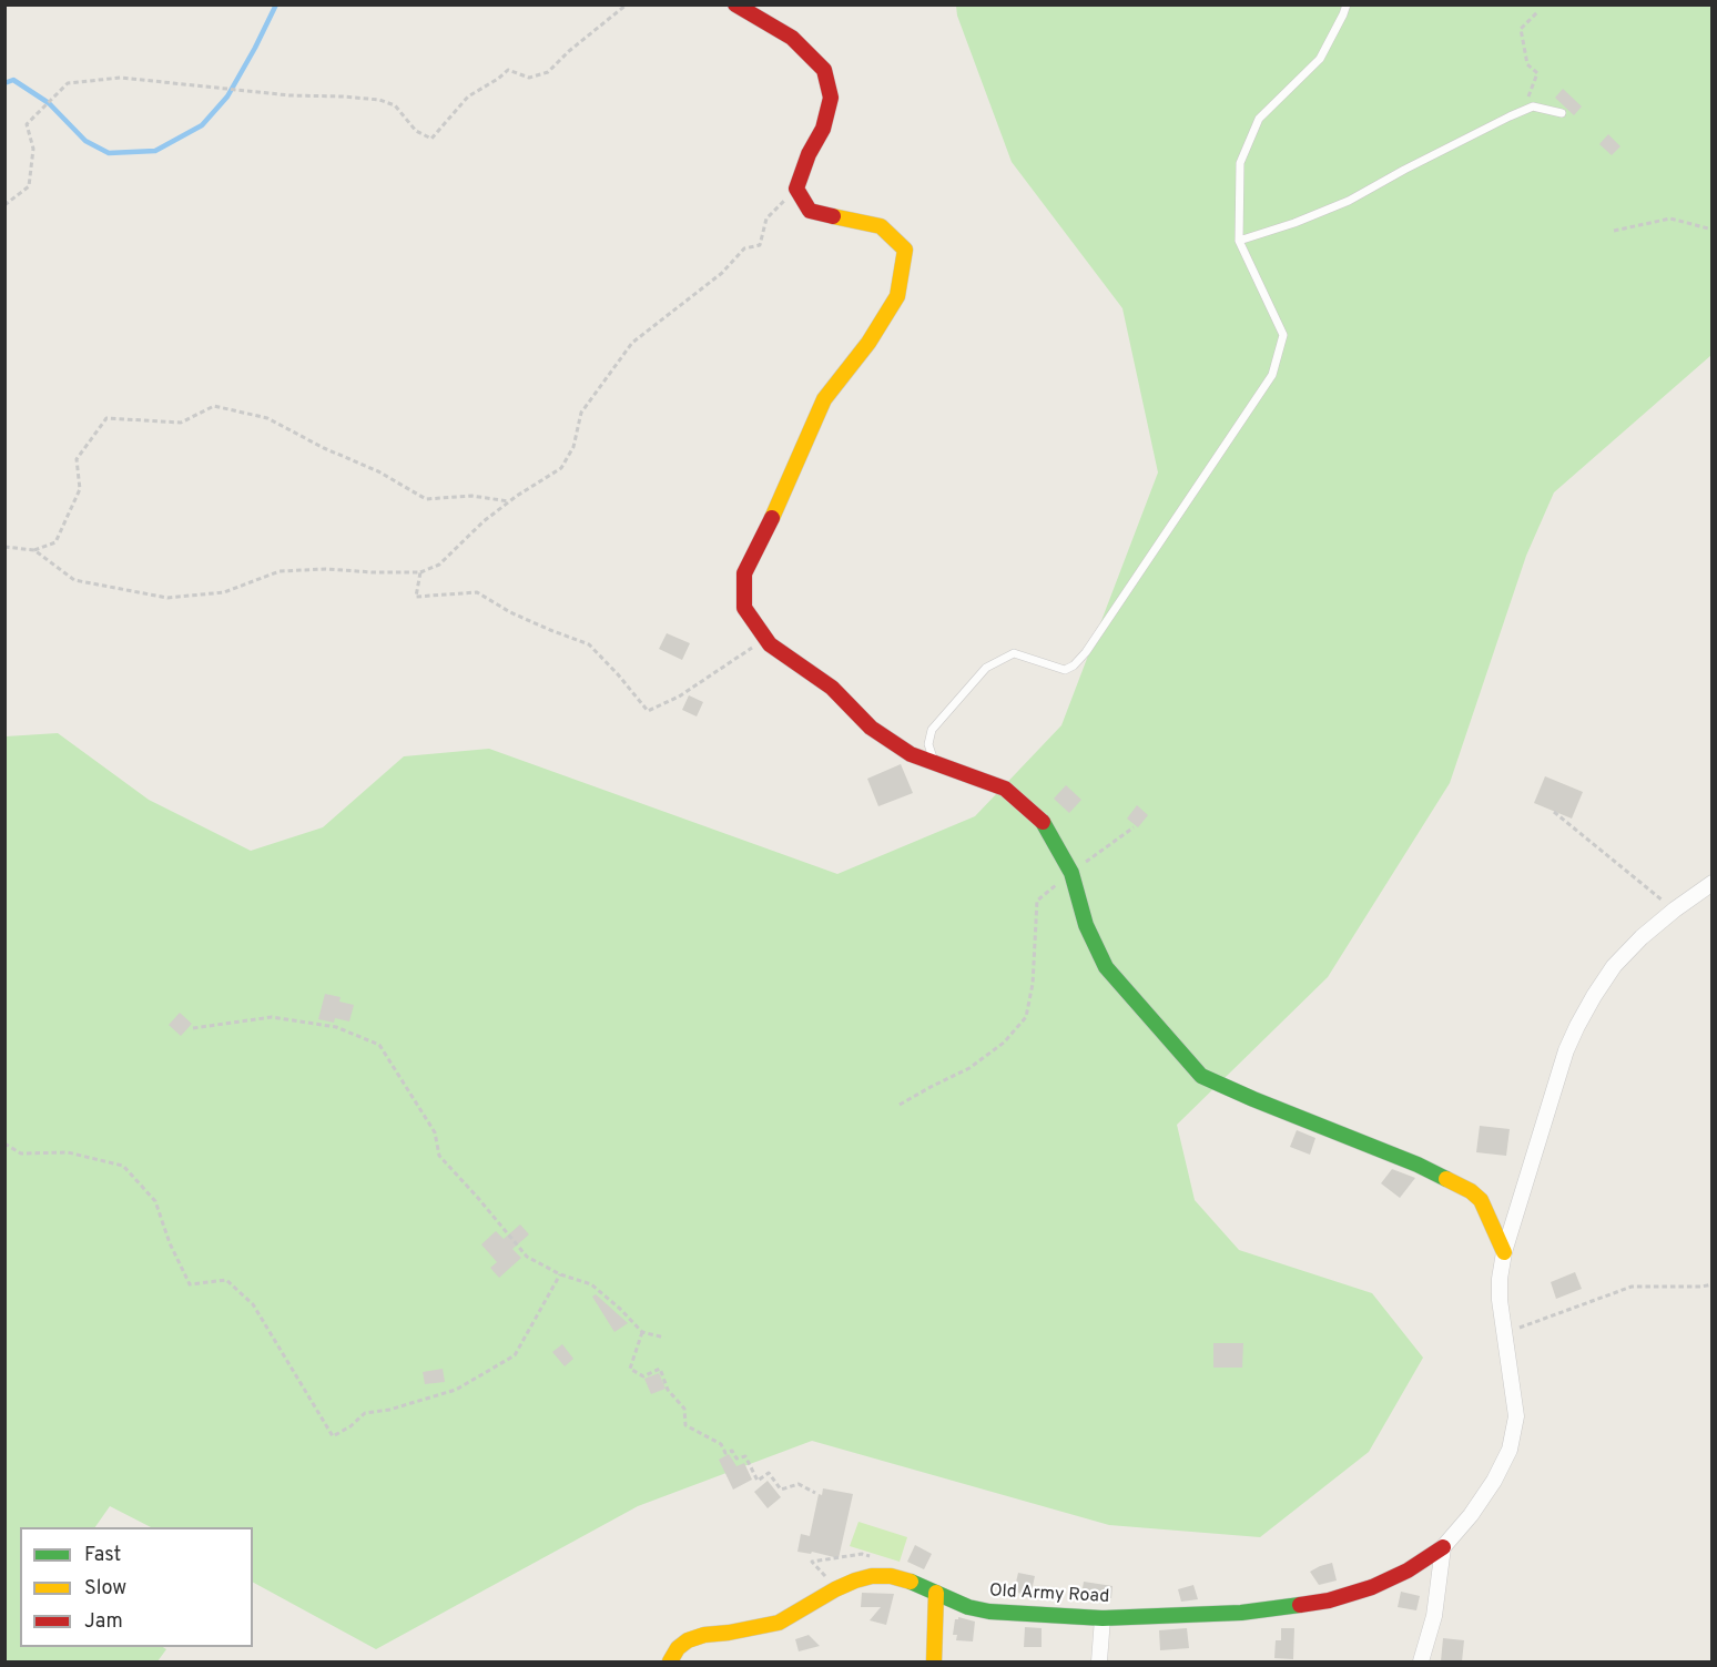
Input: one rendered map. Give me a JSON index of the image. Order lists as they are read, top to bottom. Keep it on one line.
{"streets":{"street":["Old Army Road"]},"legend":["Fast","Slow","Jam"]}
